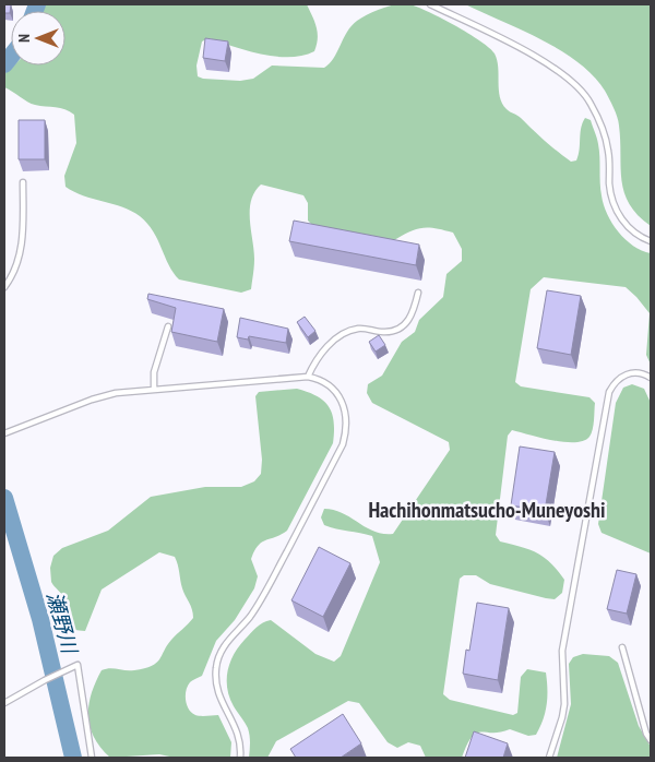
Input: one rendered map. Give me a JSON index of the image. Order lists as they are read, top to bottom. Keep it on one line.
{"districts":["Hachihonmatsucho-Muneyoshi"],"water":["瀬野川"],"north":"left"}
